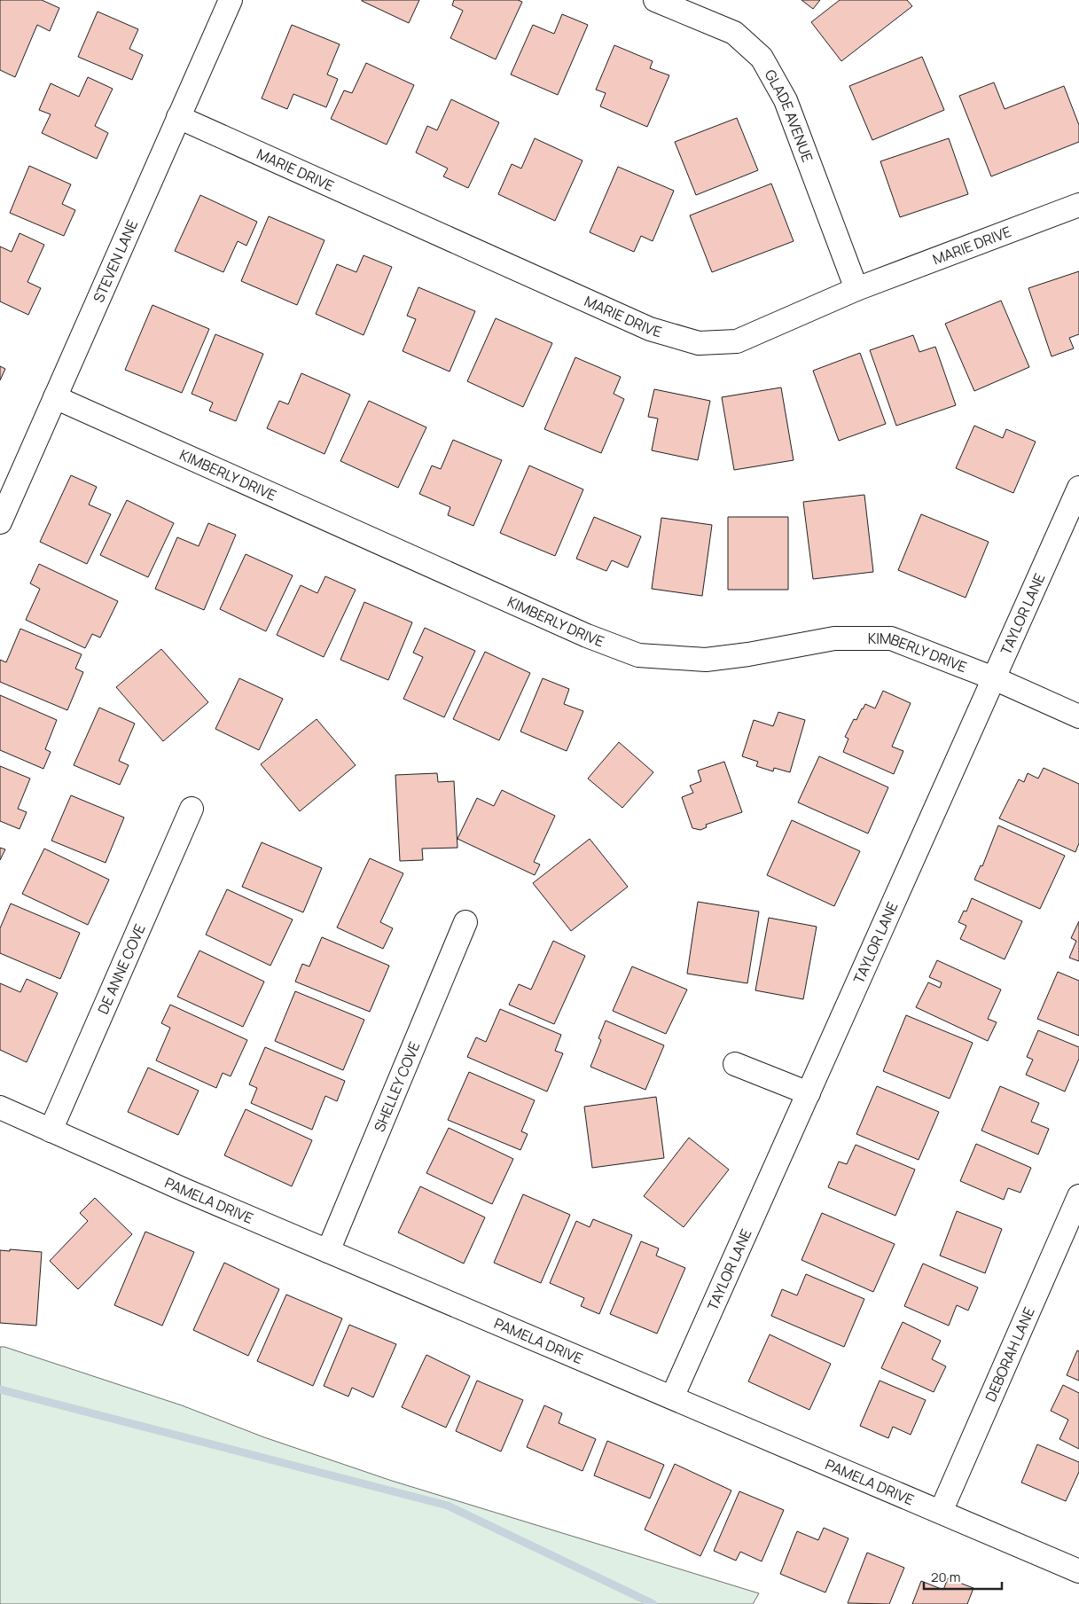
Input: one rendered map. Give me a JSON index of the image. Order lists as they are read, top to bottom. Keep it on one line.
{"streets":{"street":["GLADE AVENUE","MARIE DRIVE","STEVEN LANE","KIMBERLY DRIVE","TAYLOR LANE","DE ANNE COVE","SHELLEY COVE","PAMELA DRIVE","DEBORAH LANE"]},"crossings":[["GLADE AVENUE","MARIE DRIVE"],["MARIE DRIVE","STEVEN LANE"],["STEVEN LANE","KIMBERLY DRIVE"],["KIMBERLY DRIVE","TAYLOR LANE"],["TAYLOR LANE","PAMELA DRIVE"],["DE ANNE COVE","PAMELA DRIVE"],["SHELLEY COVE","PAMELA DRIVE"],["PAMELA DRIVE","DEBORAH LANE"]],"scale_bar":"20 m"}
